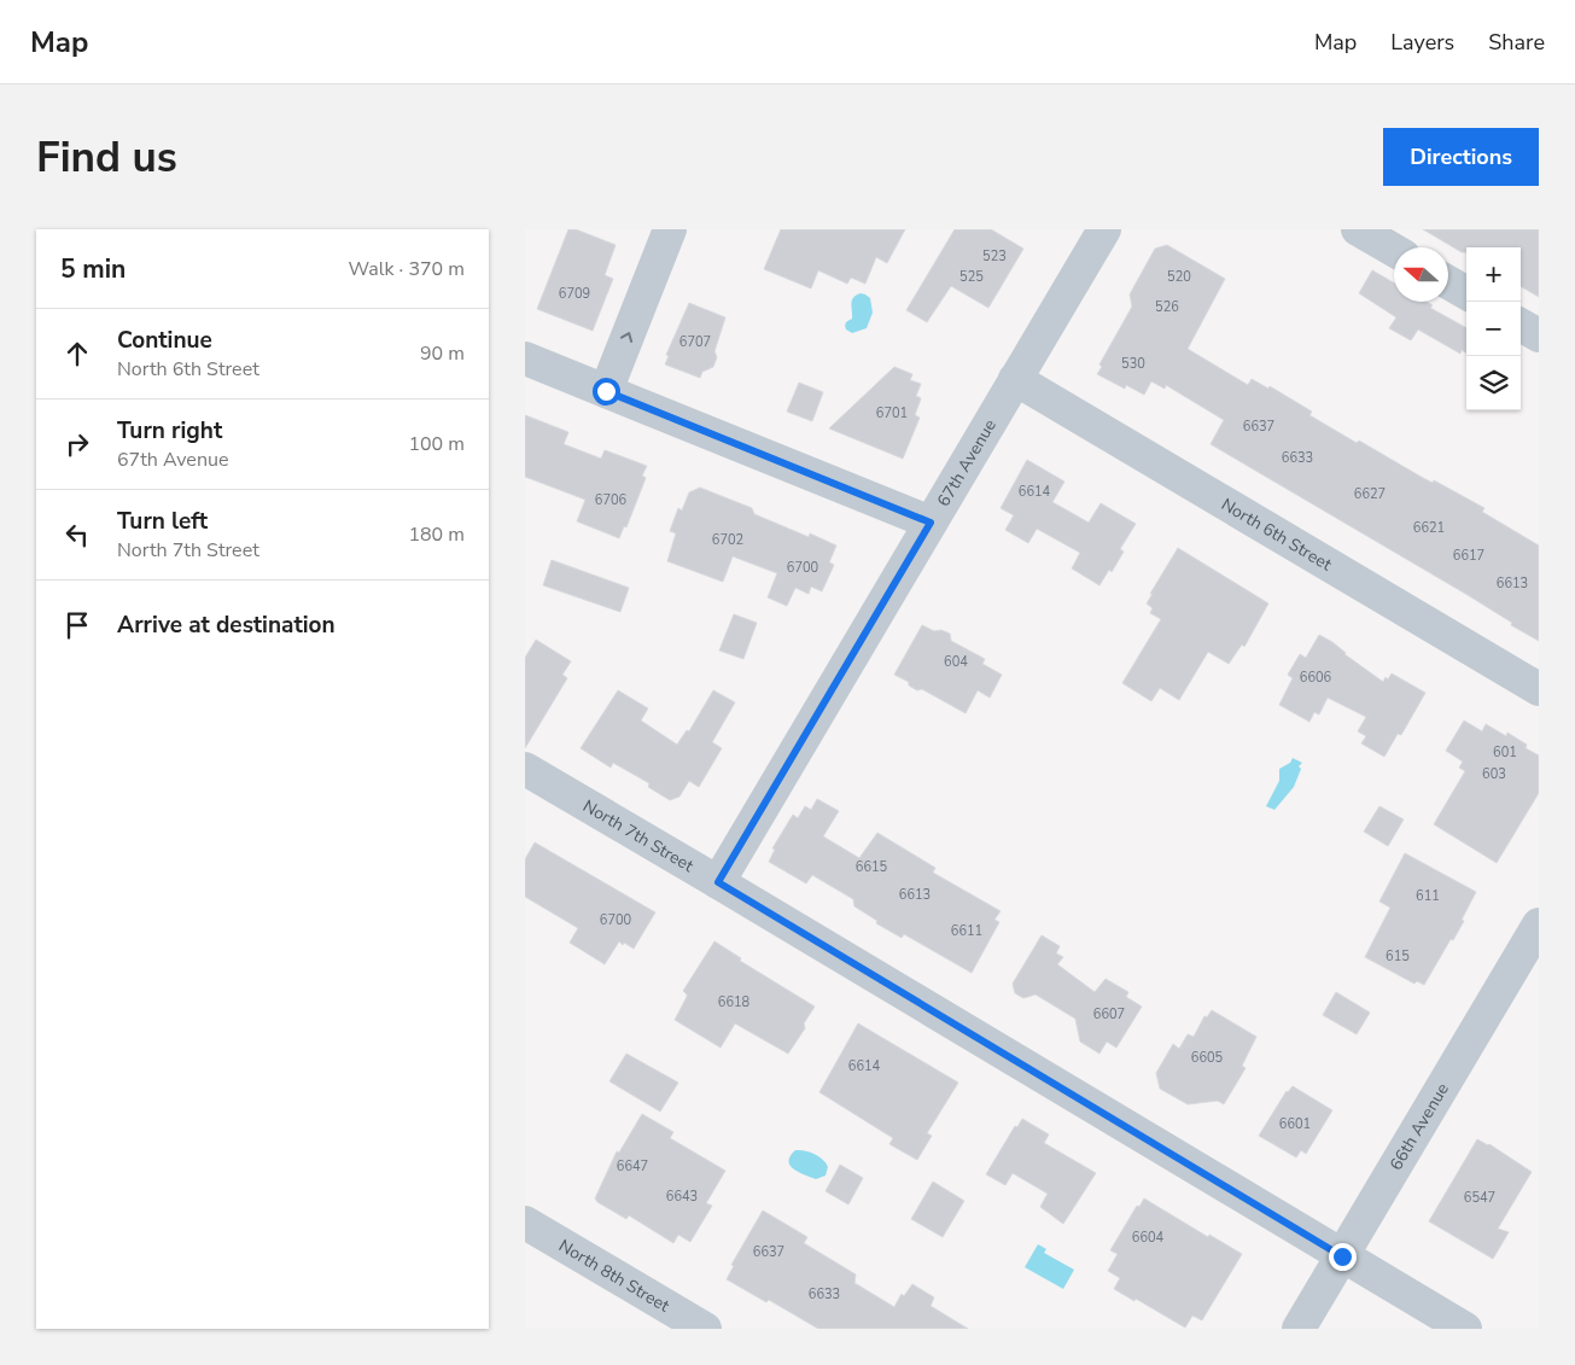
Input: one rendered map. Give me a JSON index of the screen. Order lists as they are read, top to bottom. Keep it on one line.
{"streets":{"street":["67th Avenue","North 6th Street","North 7th Street","66th Avenue","North 8th Street"]},"crossings":[["67th Avenue","North 6th Street"],["67th Avenue","North 7th Street"],["North 7th Street","66th Avenue"]],"house_numbers":["523","525","520","6709","526","6707","530","6701","6637","6633","6614","6627","6706","6621","6702","6617","6700","6613","604","6606","601","603","6615","6613","611","6700","6611","615","6618","6607","6605","6614","6601","6647","6643","6547","6604","6637","6633"],"north":"left","page":{"header":"Map","nav":["Map","Layers","Share"],"buttons":"Directions","title":"Find us","heading":["5 min","Walk · 370 m"],"map_buttons":["+","−"],"list":[["Continue","North 6th Street","90 m"],["Turn right","67th Avenue","100 m"],["Turn left","North 7th Street","180 m"],"Arrive at destination"]}}
